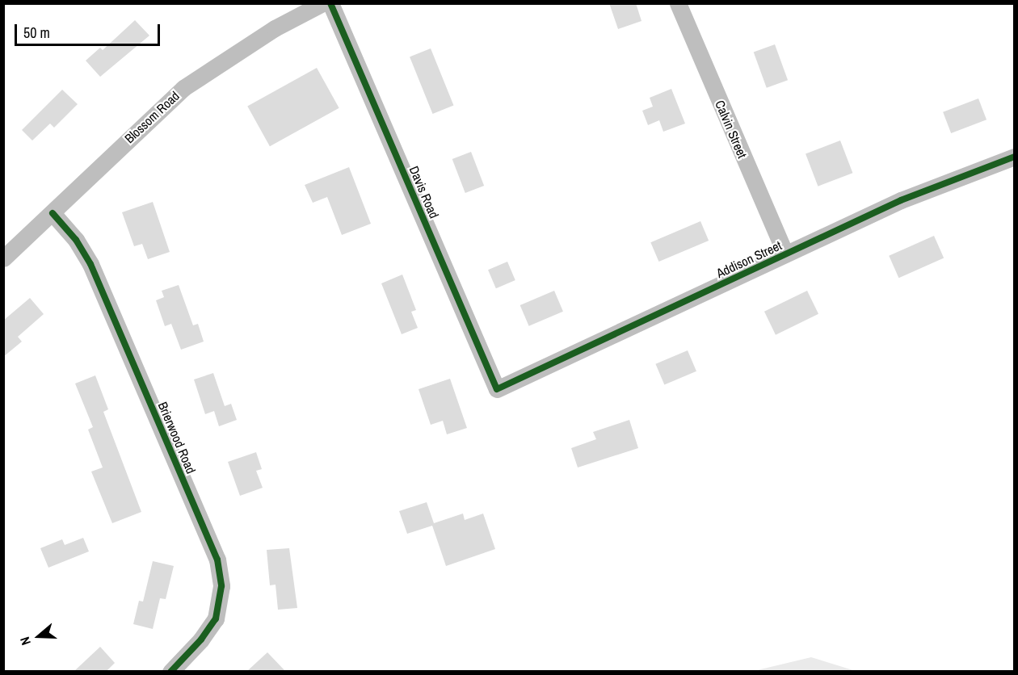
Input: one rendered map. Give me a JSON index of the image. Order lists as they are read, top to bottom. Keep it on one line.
{"streets":{"street":["Blossom Road","Calvin Street","Davis Road","Addison Street","Brierwood Road"]},"crossings":[["Blossom Road","Brierwood Road"],["Calvin Street","Addison Street"],["Davis Road","Addison Street"]],"scale_bar":"50 m","north":"left"}
